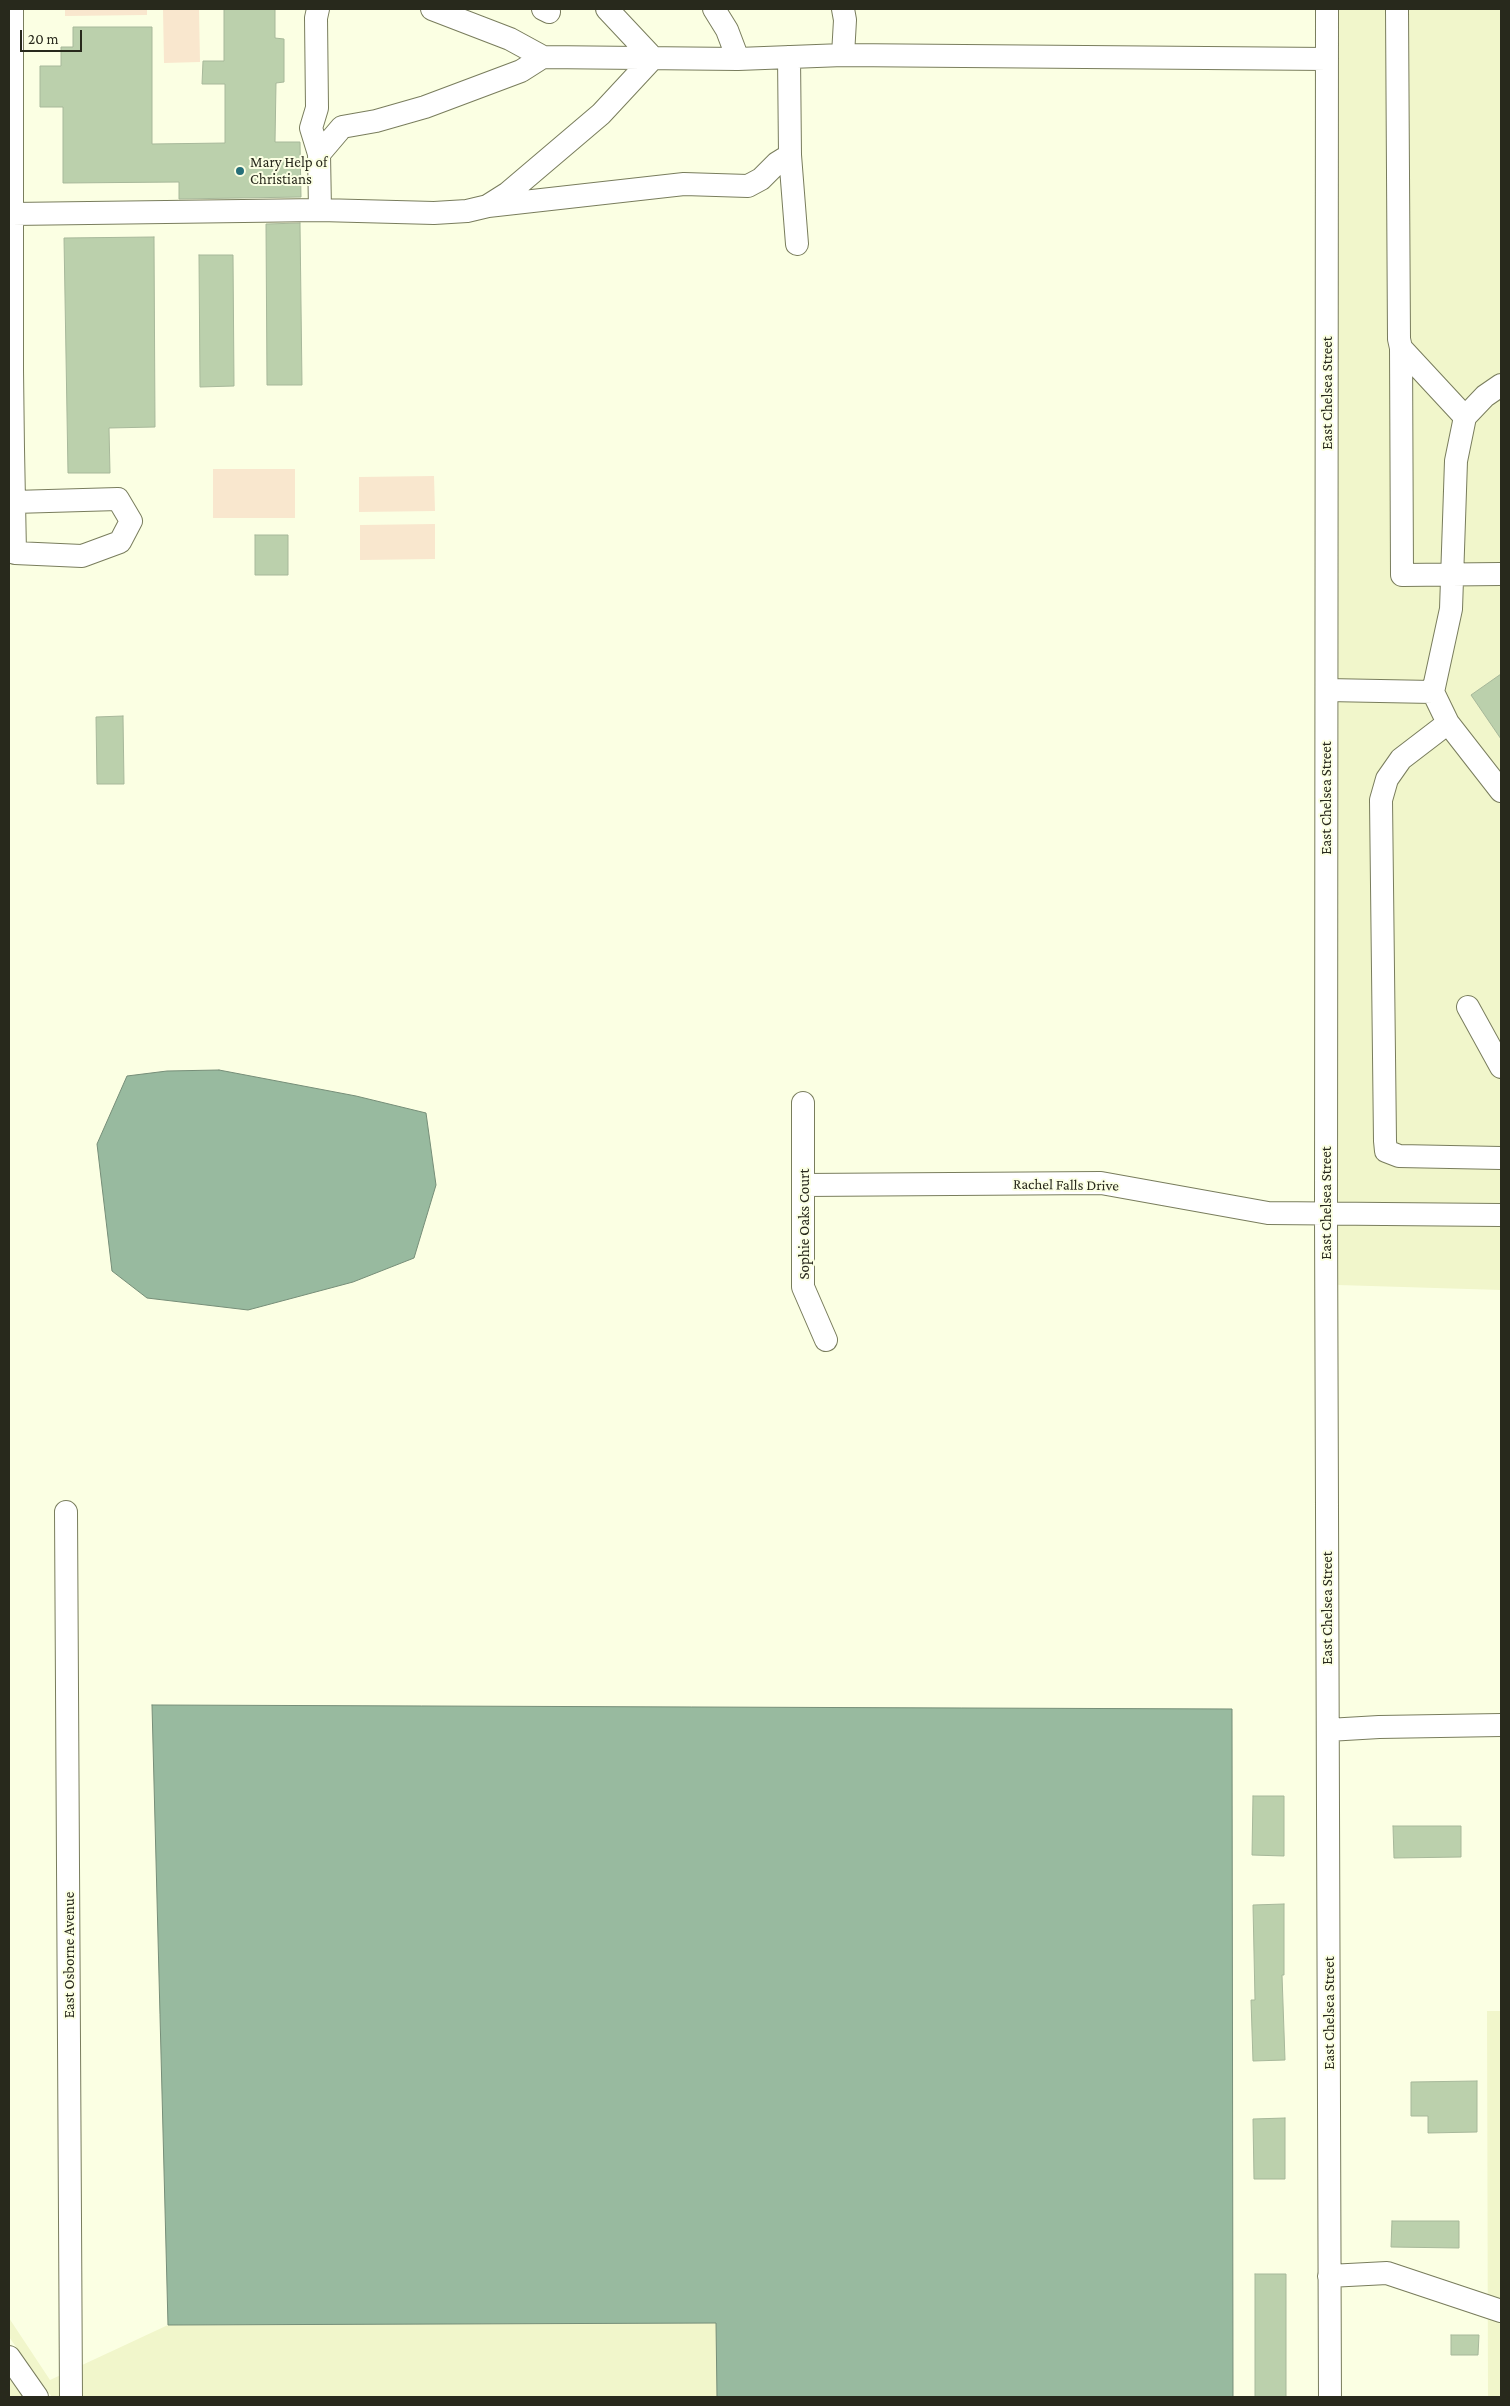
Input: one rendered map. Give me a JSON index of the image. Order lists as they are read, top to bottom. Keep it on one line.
{"streets":{"street":["East Chelsea Street","Rachel Falls Drive","Sophie Oaks Court","East Osborne Avenue"]},"crossings":[["East Chelsea Street","Rachel Falls Drive"],["Rachel Falls Drive","Sophie Oaks Court"]],"places":["Mary Help of Christians"],"scale_bar":"20 m"}
